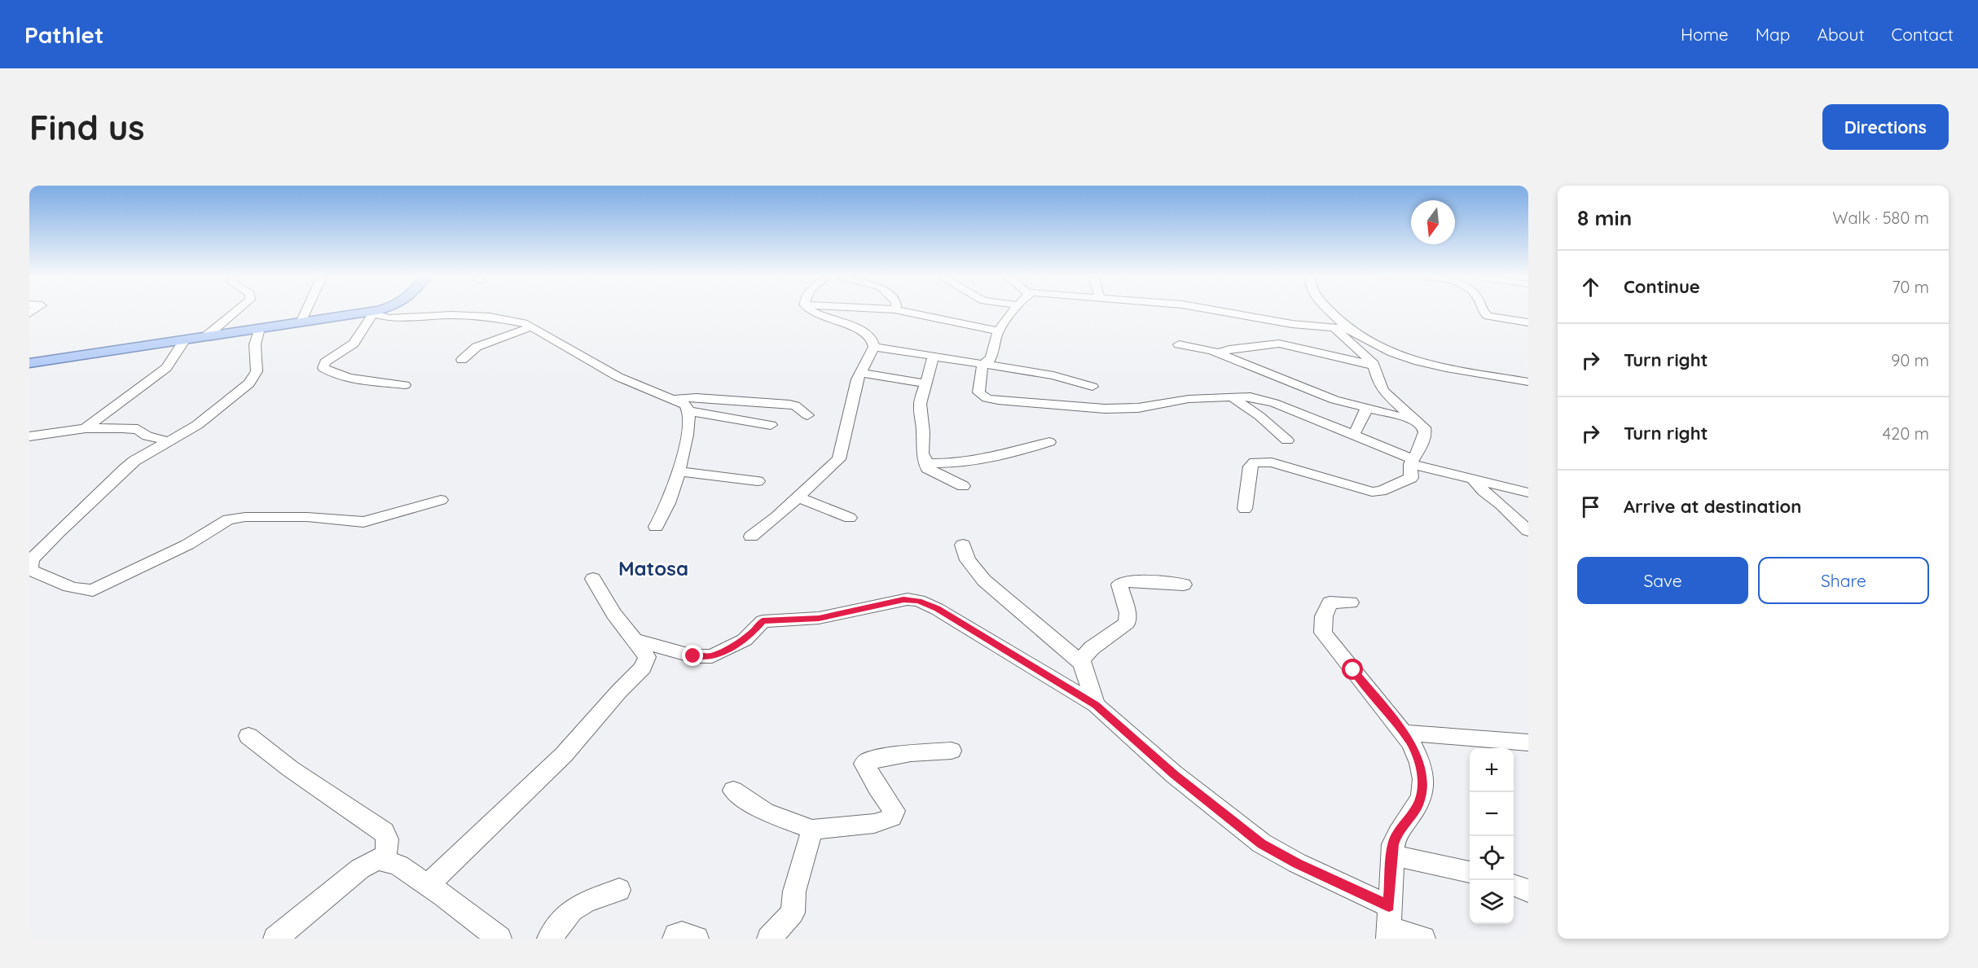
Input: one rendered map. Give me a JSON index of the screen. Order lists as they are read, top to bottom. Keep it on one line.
{"districts":["Matosa"],"north":"bottom","page":{"header":"Pathlet","nav":["Home","Map","About","Contact"],"buttons":["Directions",["Save","Share"]],"title":"Find us","heading":["8 min","Walk · 580 m"],"list":[["Continue","70 m"],["Turn right","90 m"],["Turn right","420 m"],"Arrive at destination"],"map_buttons":["+","−"]}}
